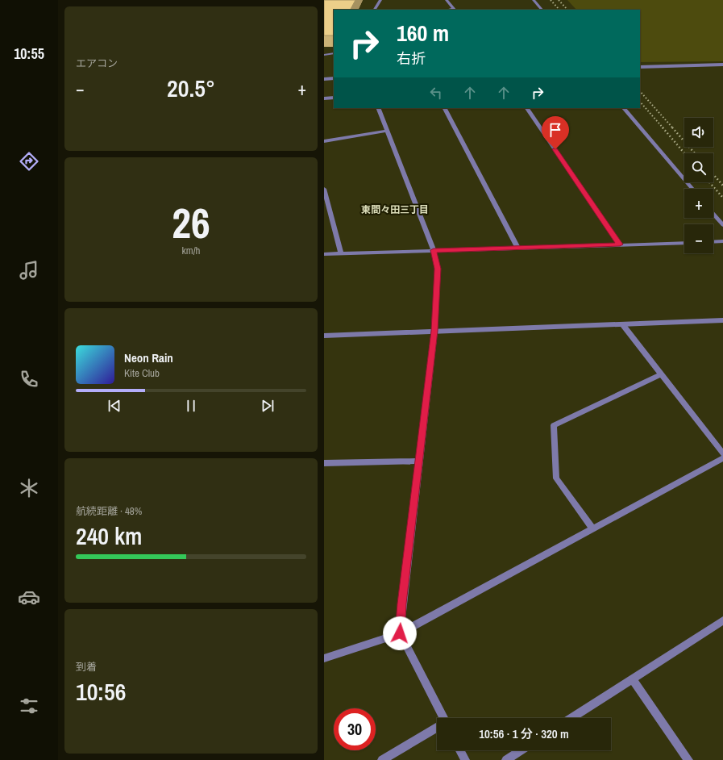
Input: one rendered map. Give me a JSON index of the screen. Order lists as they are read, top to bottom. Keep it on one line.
{"districts":["東間々田三丁目"],"page":{"tabs":"10:55","tile":["エアコン",["26","km/h"],["航続距離 · 48%","240 km"],["到着","10:56"]],"turn":["160 m","右折"],"heat":["−","20.5°","+"],"map_buttons":["+","−"],"song":["Neon Rain","Kite Club"],"limit":"30","trip":"10:56 · 1 分 · 320 m"}}
